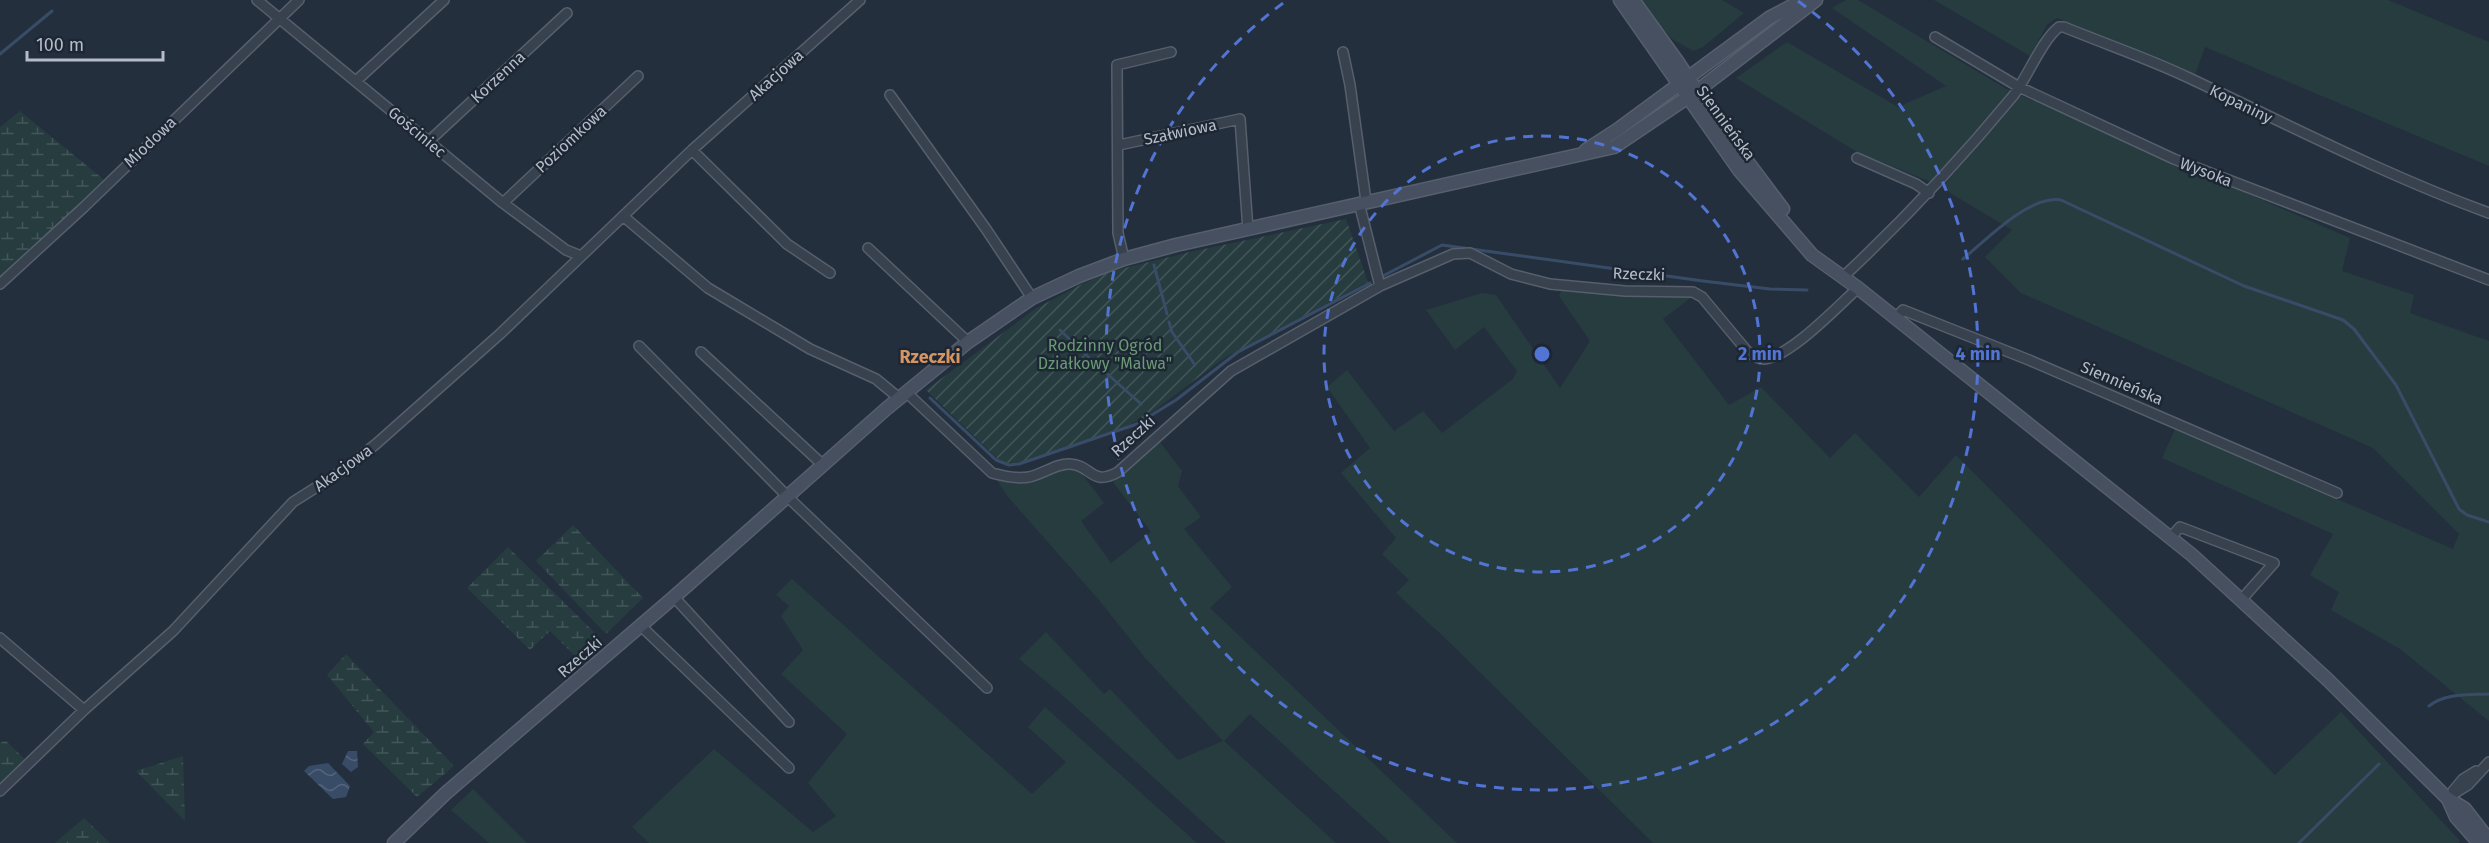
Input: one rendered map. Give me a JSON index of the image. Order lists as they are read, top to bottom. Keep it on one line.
{"streets":{"main road":["Siennieńska","Rzeczki"],"street":["Akacjowa","Korzenna","Kopaniny","Gościniec","Szałwiowa","Poziomkowa","Miodowa","Wysoka"]},"crossings":[["Akacjowa","Gościniec"],["Akacjowa","Rzeczki"],["Korzenna","Gościniec"],["Kopaniny","Wysoka"],["Siennieńska","Rzeczki"],["Gościniec","Poziomkowa"],["Gościniec","Miodowa"],["Szałwiowa","Rzeczki"]],"districts":["Rzeczki"],"parks":["Rodzinny Ogród Działkowy \"Malwa\""],"scale_bar":"100 m","rings":["2 min","4 min"]}
